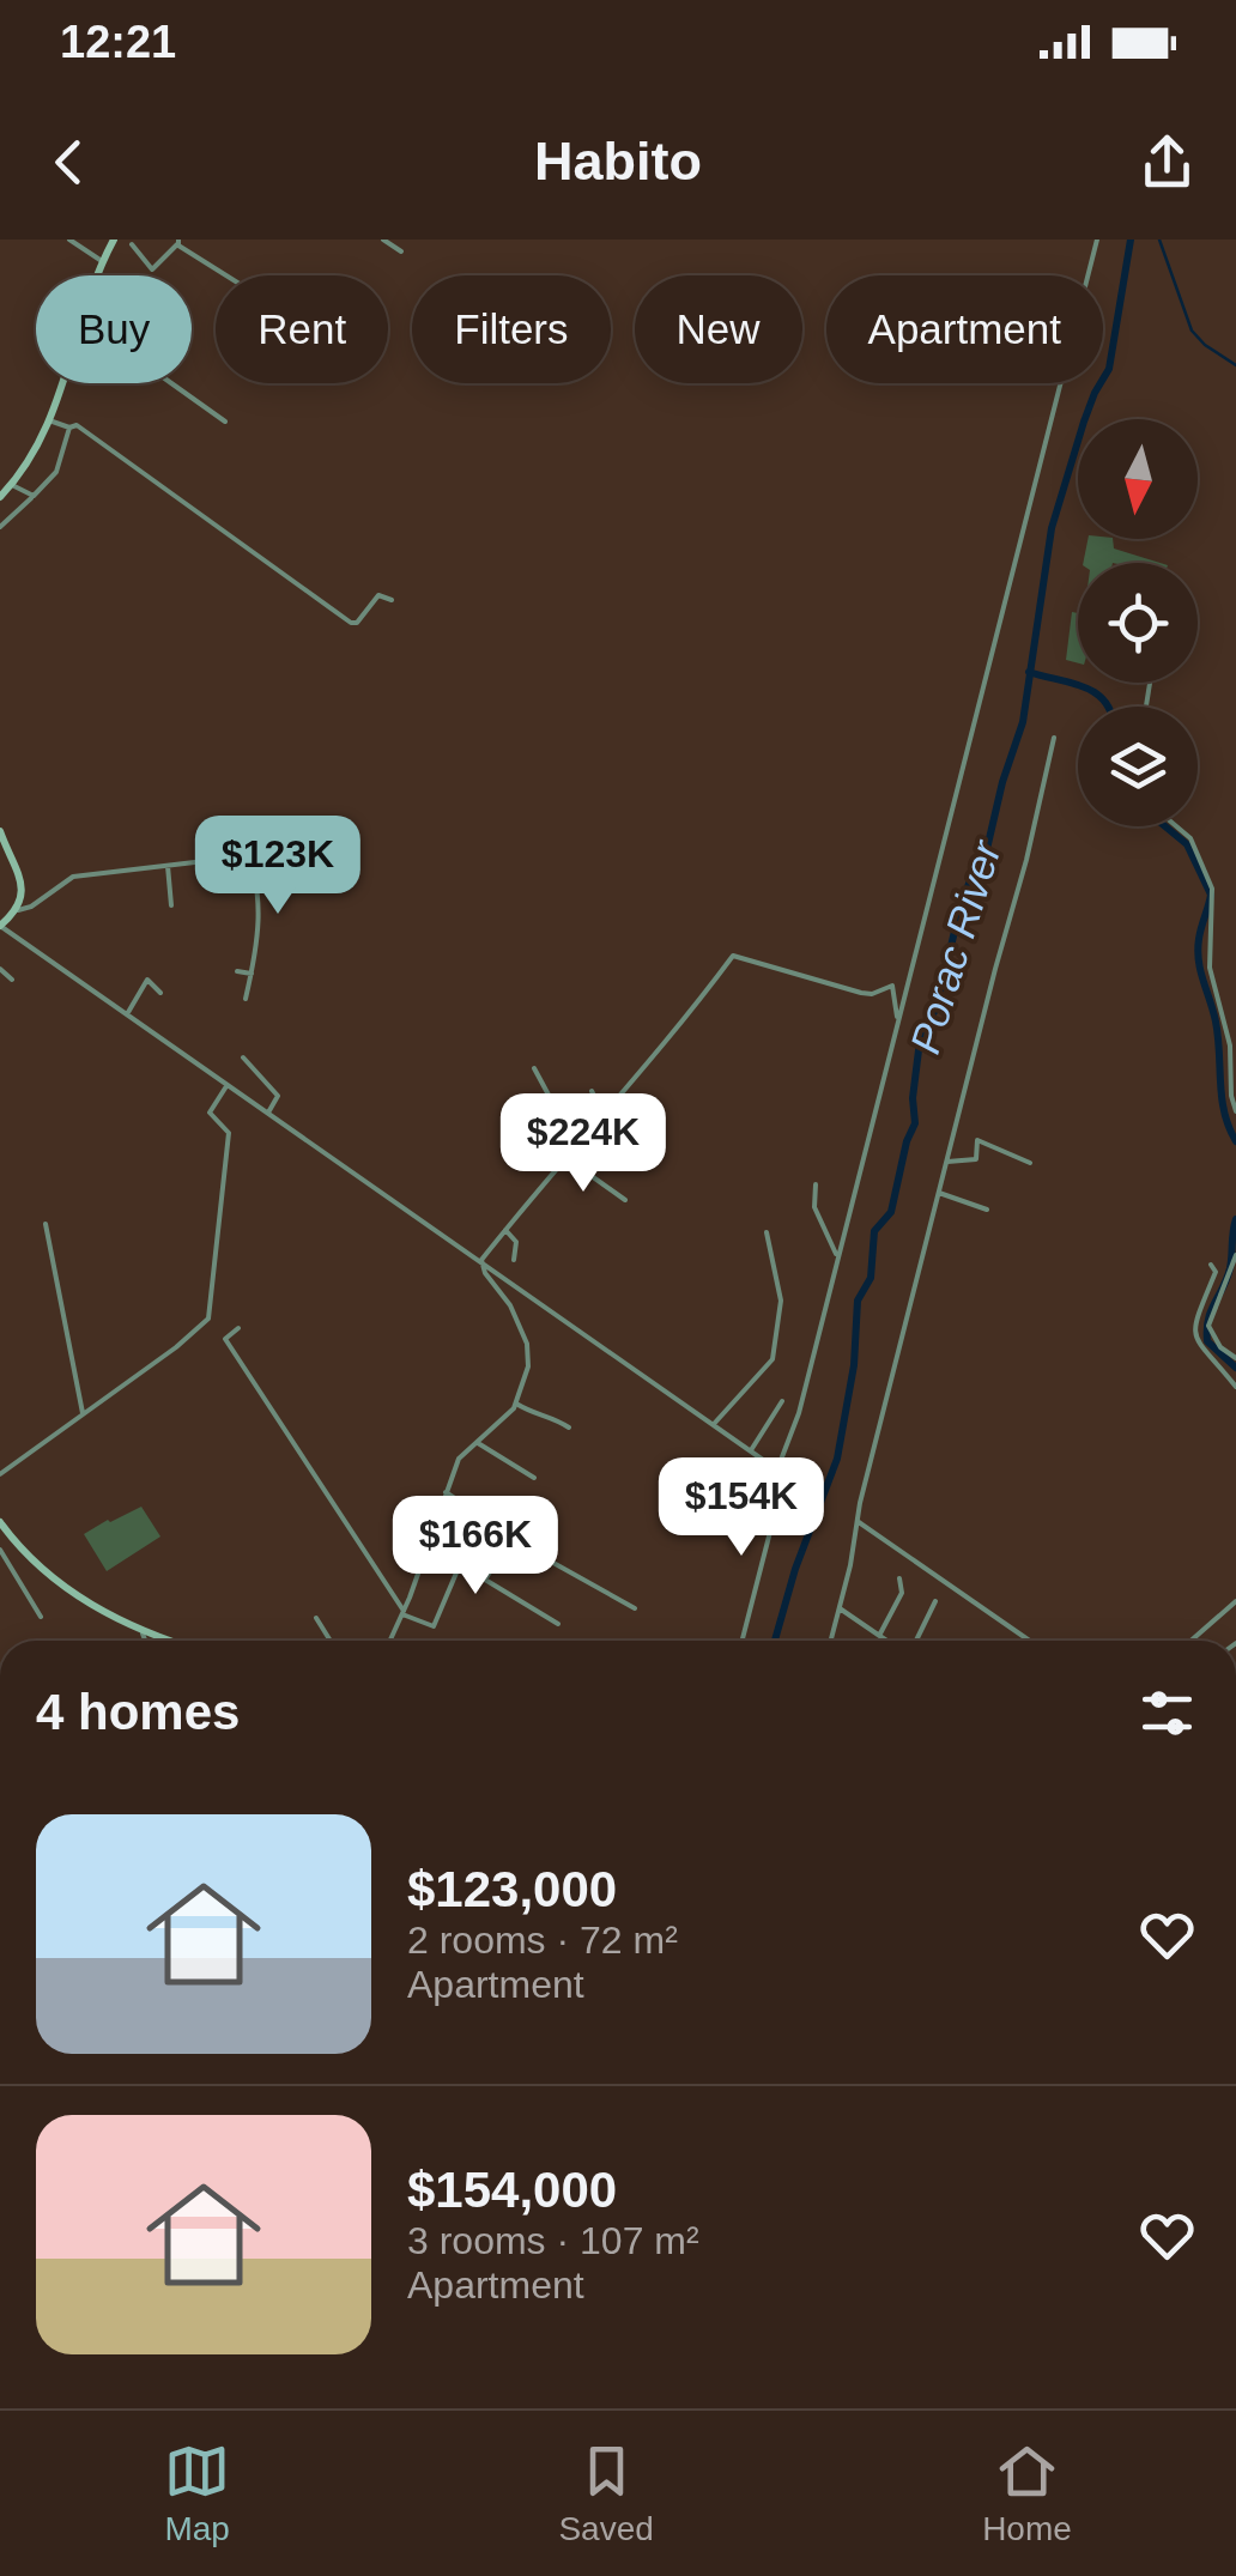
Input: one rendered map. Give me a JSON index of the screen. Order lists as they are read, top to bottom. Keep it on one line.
{"water":["Porac River"],"north":"bottom","page":{"status":"12:21","header":"Habito","chip":["Buy","Rent","Filters","New","Apartment"],"price":["$123K","$224K","$154K","$166K"],"heading":"4 homes","list":[{"name":"$123,000","note":"2 rooms · 72 m² · Apartment"},{"name":"$154,000","note":"3 rooms · 107 m² · Apartment"}],"tabs":["Map","Saved","Home"]}}
